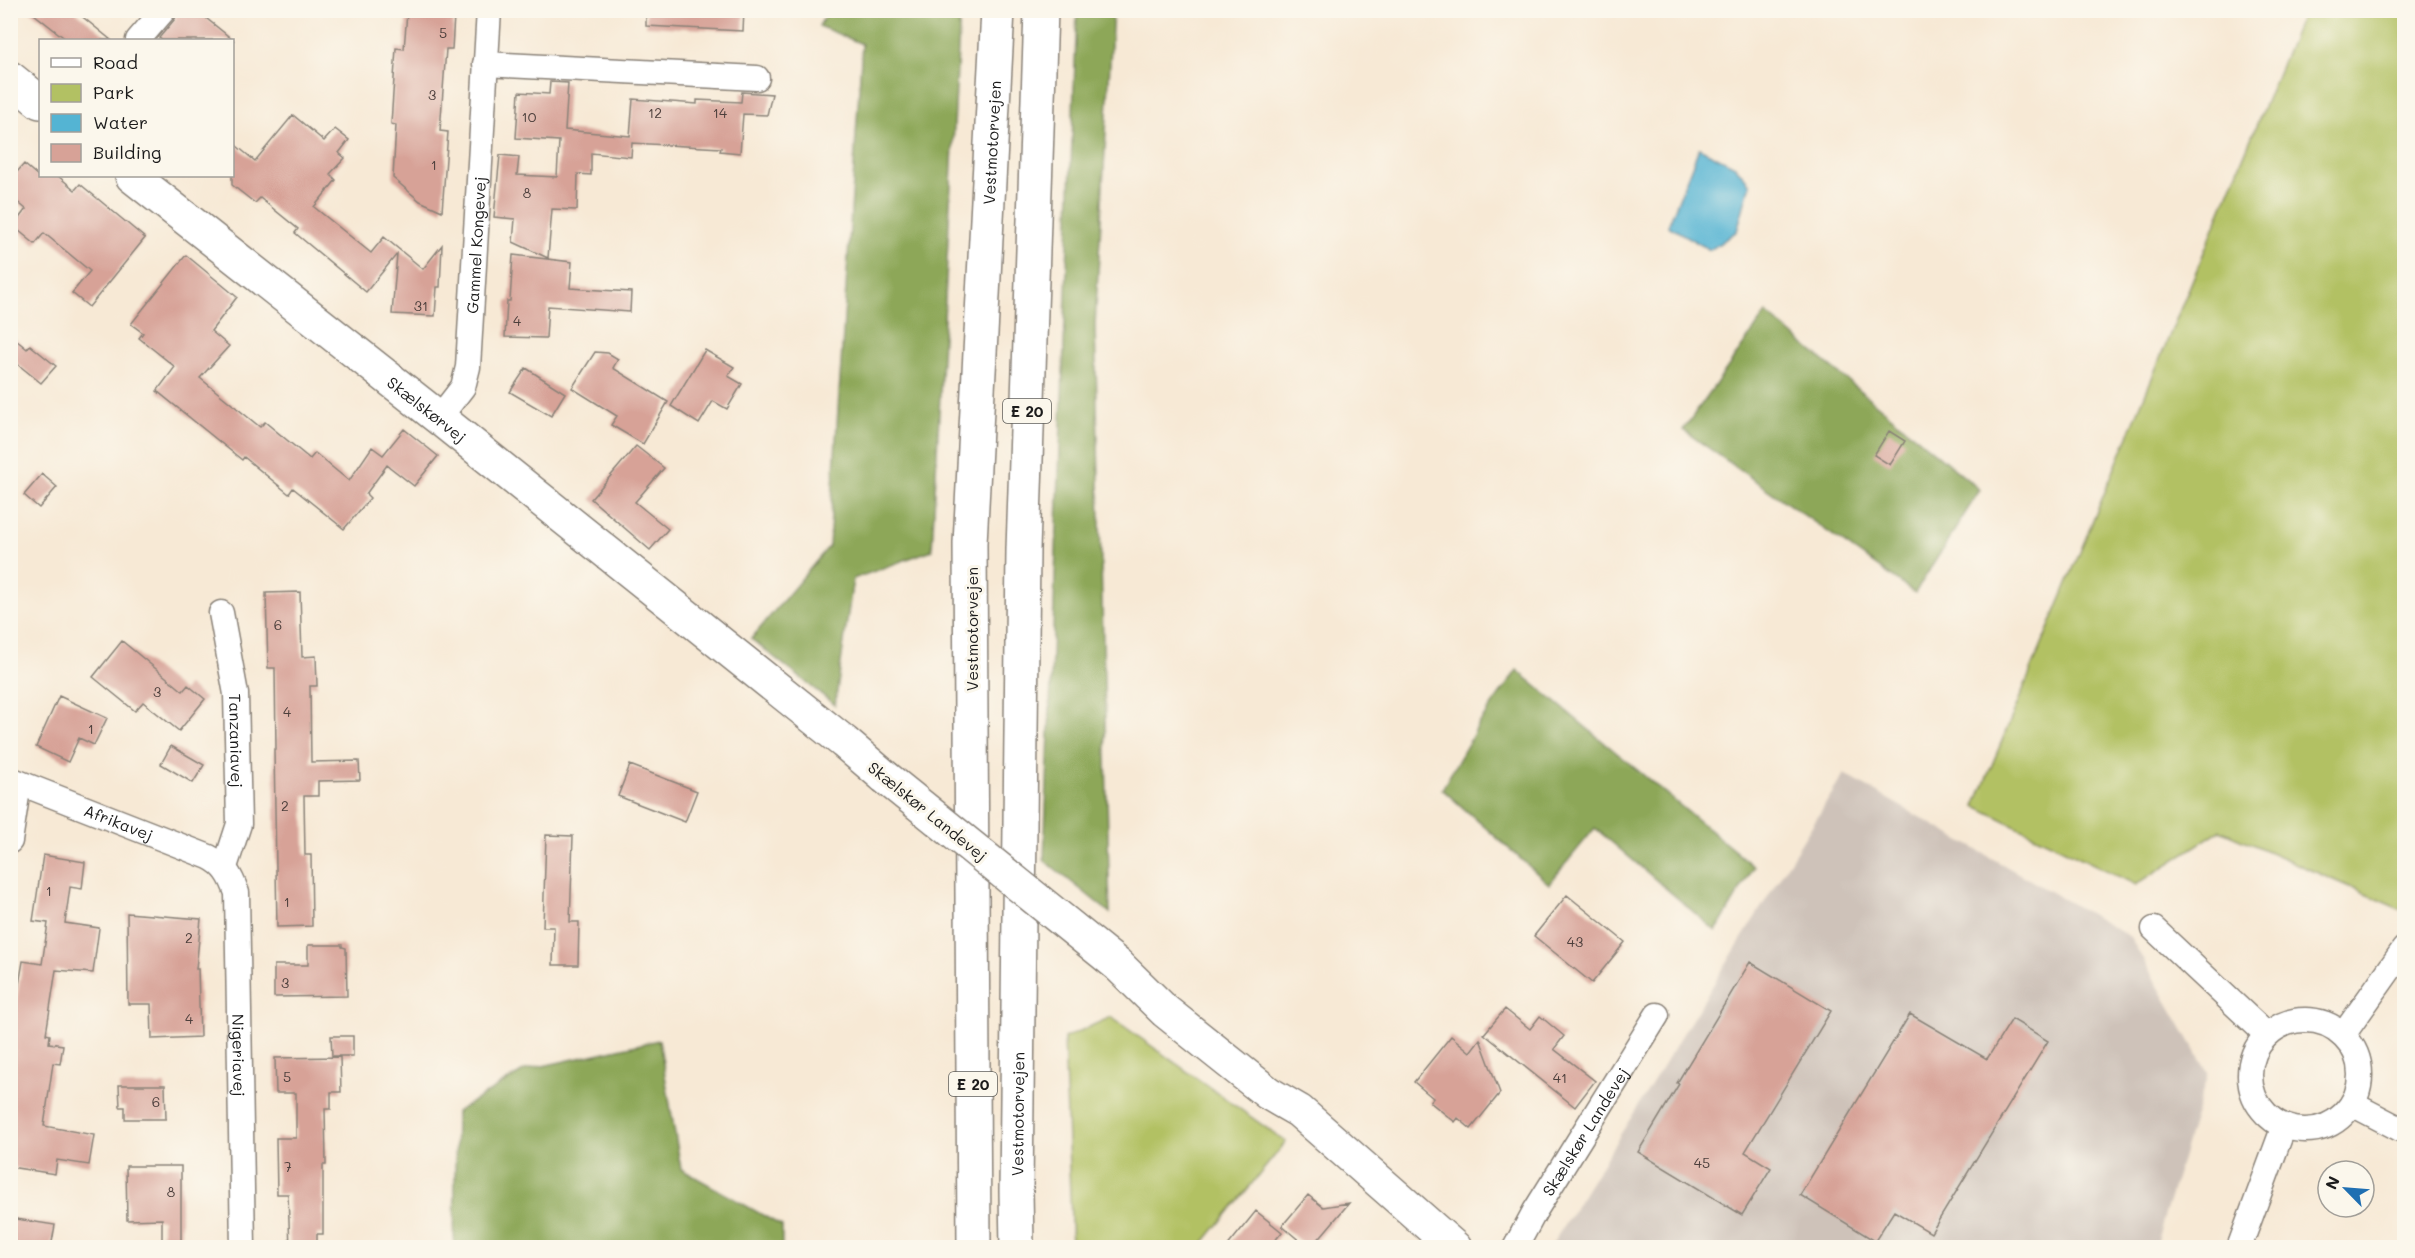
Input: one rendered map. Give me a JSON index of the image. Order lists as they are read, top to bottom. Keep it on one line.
{"streets":{"main road":["Vestmotorvejen","Skælskørvej","E 20","Skælskør Landevej"],"street":["Gammel Kongevej","Tanzaniavej","Afrikavej","Nigeriavej"]},"crossings":[["Gammel Kongevej","Skælskørvej"],["Skælskørvej","Skælskør Landevej"],["Tanzaniavej","Afrikavej"],["Tanzaniavej","Nigeriavej"],["Afrikavej","Nigeriavej"]],"house_numbers":["5","3","12","14","10","1","8","31","4","6","3","4","1","2","1","1","2","43","3","4","5","41","6","45","7","8"],"legend":["Road","Park","Water","Building"],"north":"top left"}
